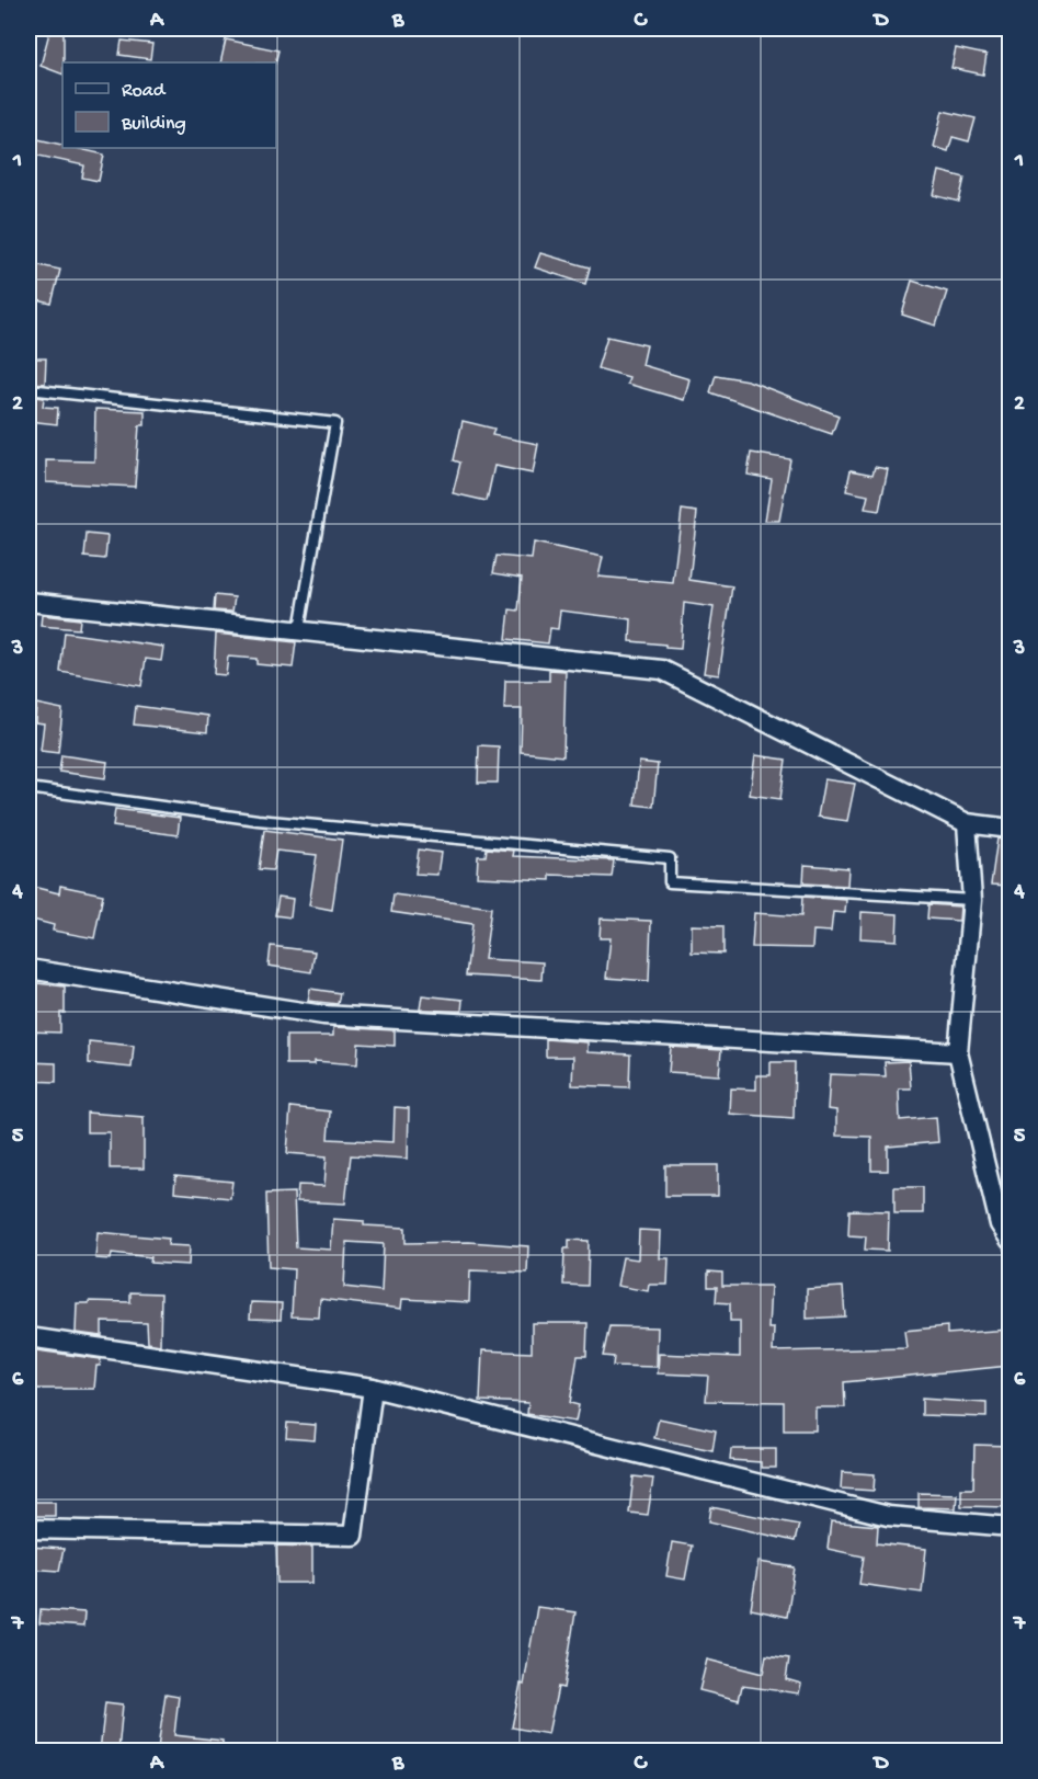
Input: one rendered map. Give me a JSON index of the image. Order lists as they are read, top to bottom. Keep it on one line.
{"legend":["Road","Building"],"grid":{"columns":["A","B","C","D"],"rows":["1","2","3","4","5","6","7"]}}
